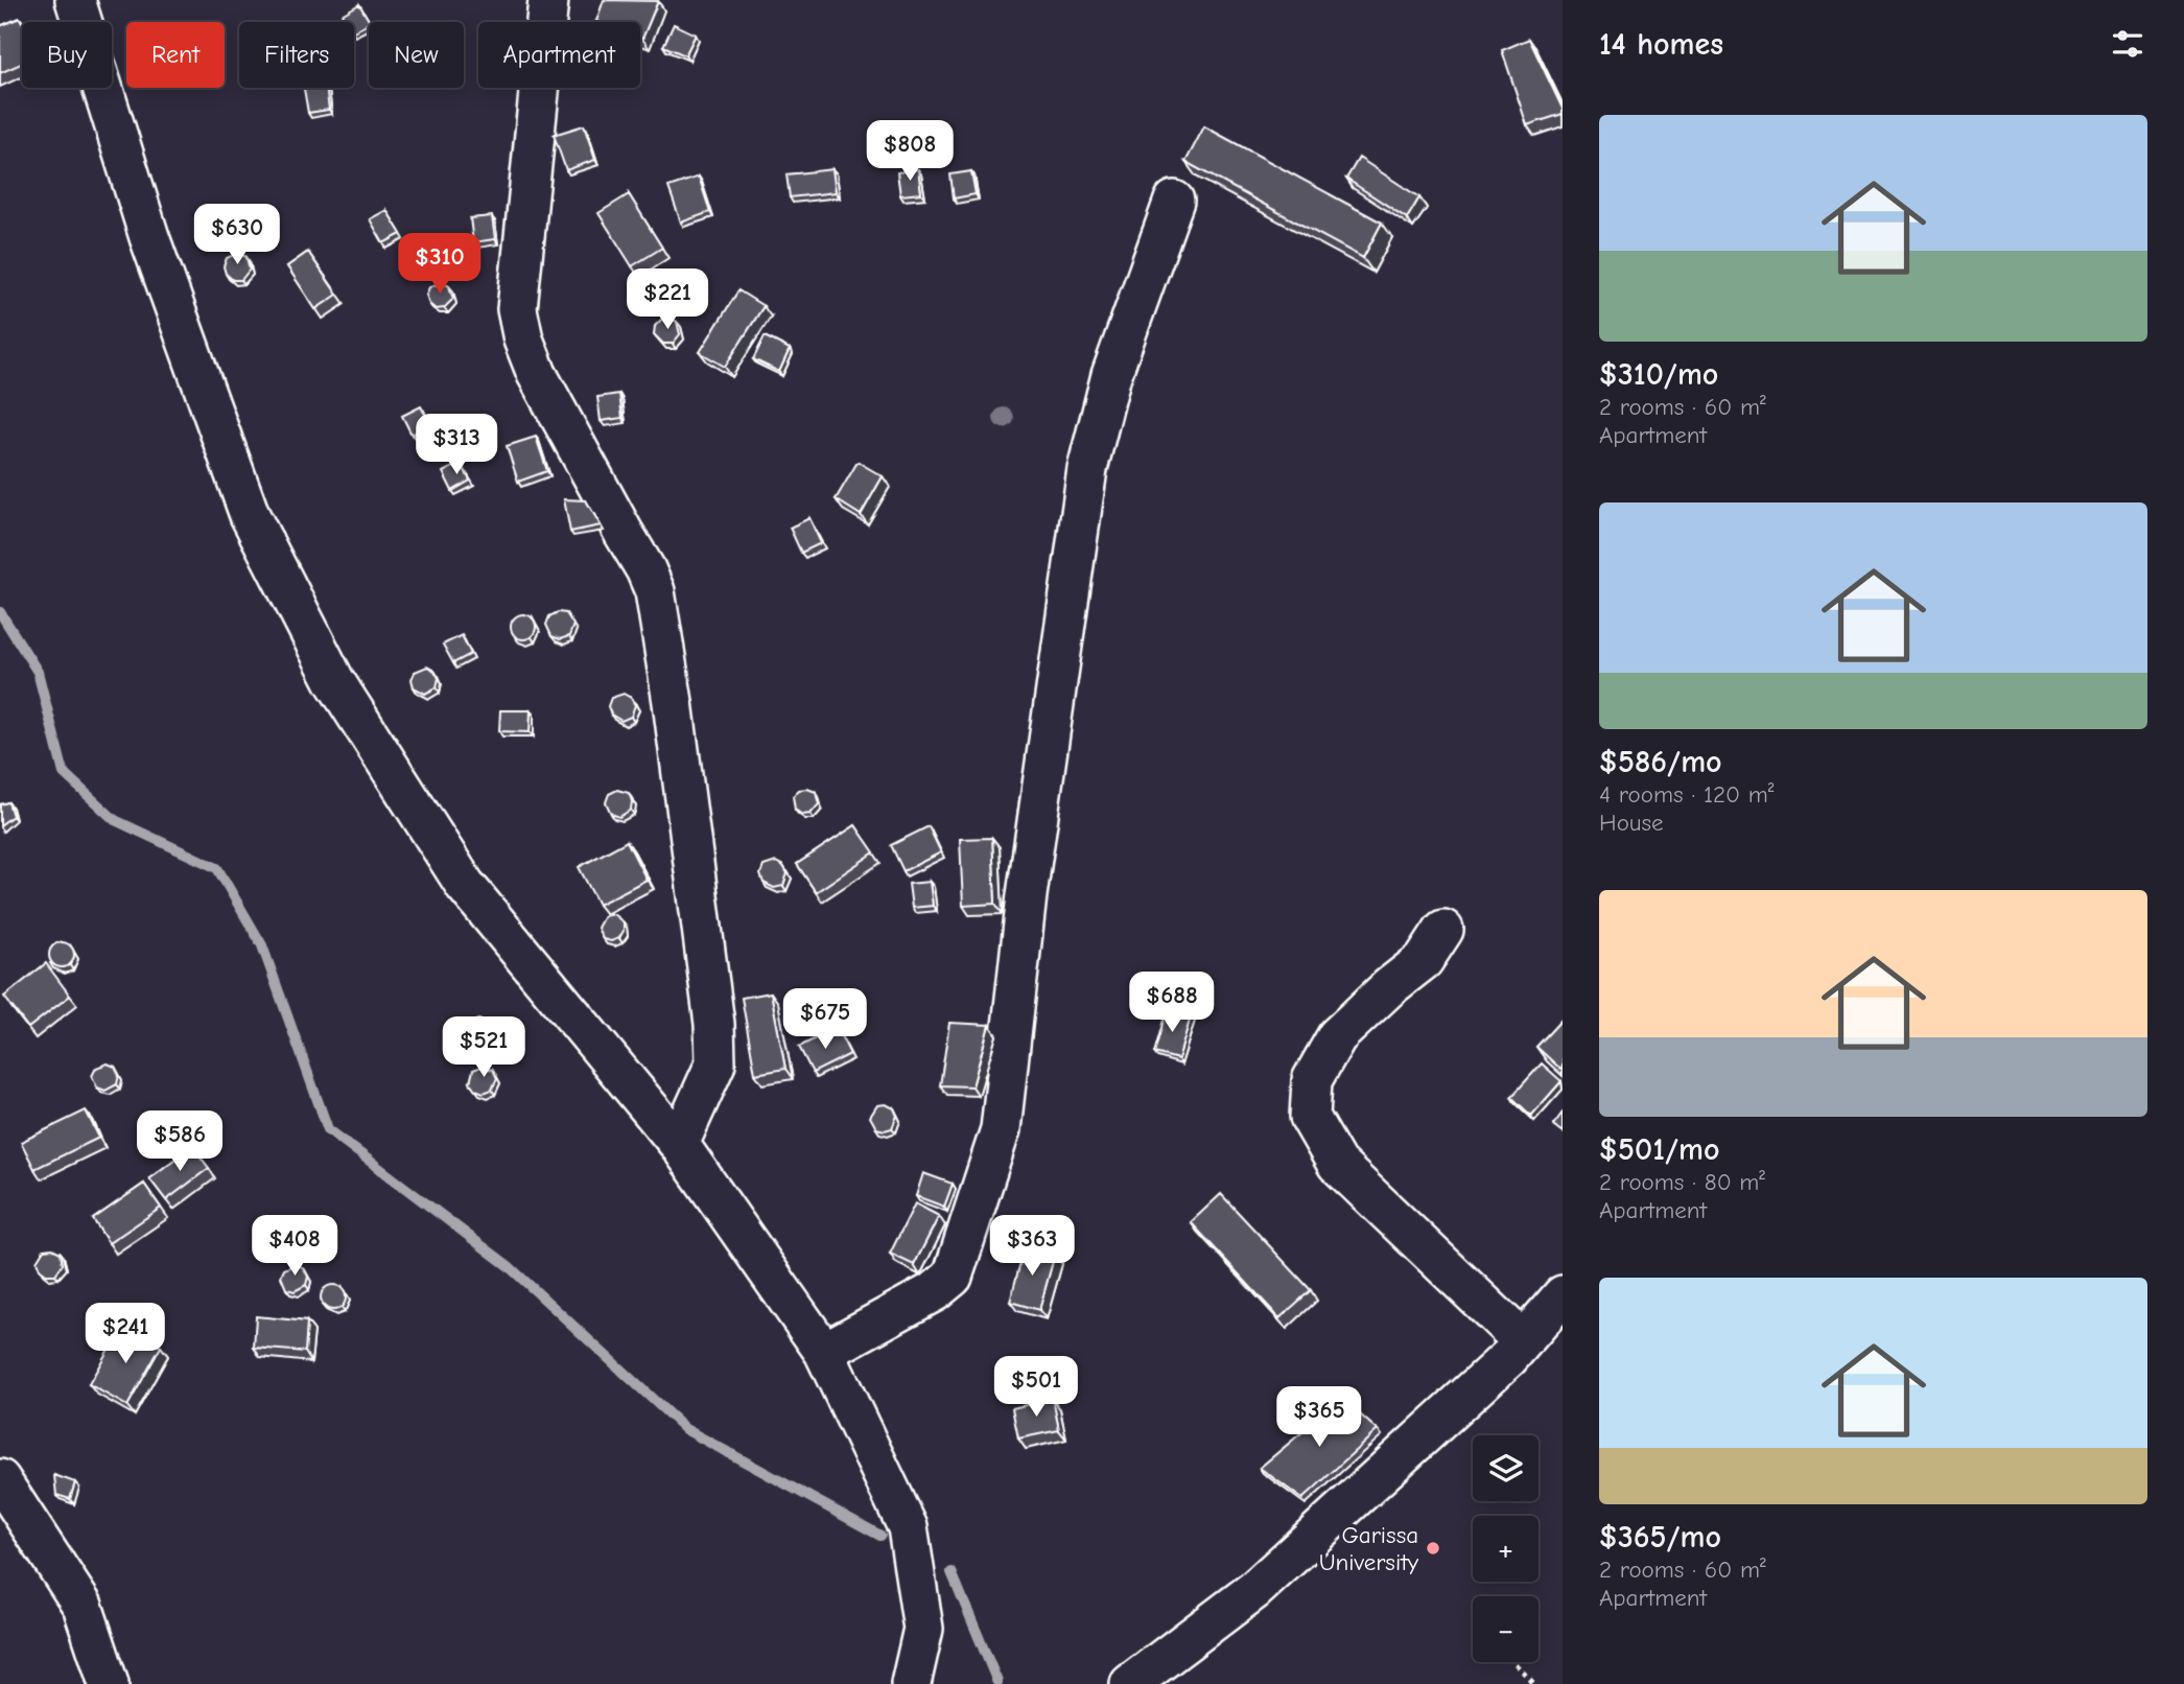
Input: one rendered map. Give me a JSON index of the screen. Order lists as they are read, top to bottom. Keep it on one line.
{"places":["Garissa University"],"page":{"heading":"14 homes","chip":["Buy","Rent","Filters","New","Apartment"],"list":[{"name":"$310/mo","note":"2 rooms · 60 m² · Apartment"},{"name":"$586/mo","note":"4 rooms · 120 m² · House"},{"name":"$501/mo","note":"2 rooms · 80 m² · Apartment"},{"name":"$365/mo","note":"2 rooms · 60 m² · Apartment"}],"price":["$808","$630","$310","$221","$313","$688","$675","$521","$586","$408","$363","$241","$501","$365"],"map_buttons":["+","−"]}}
